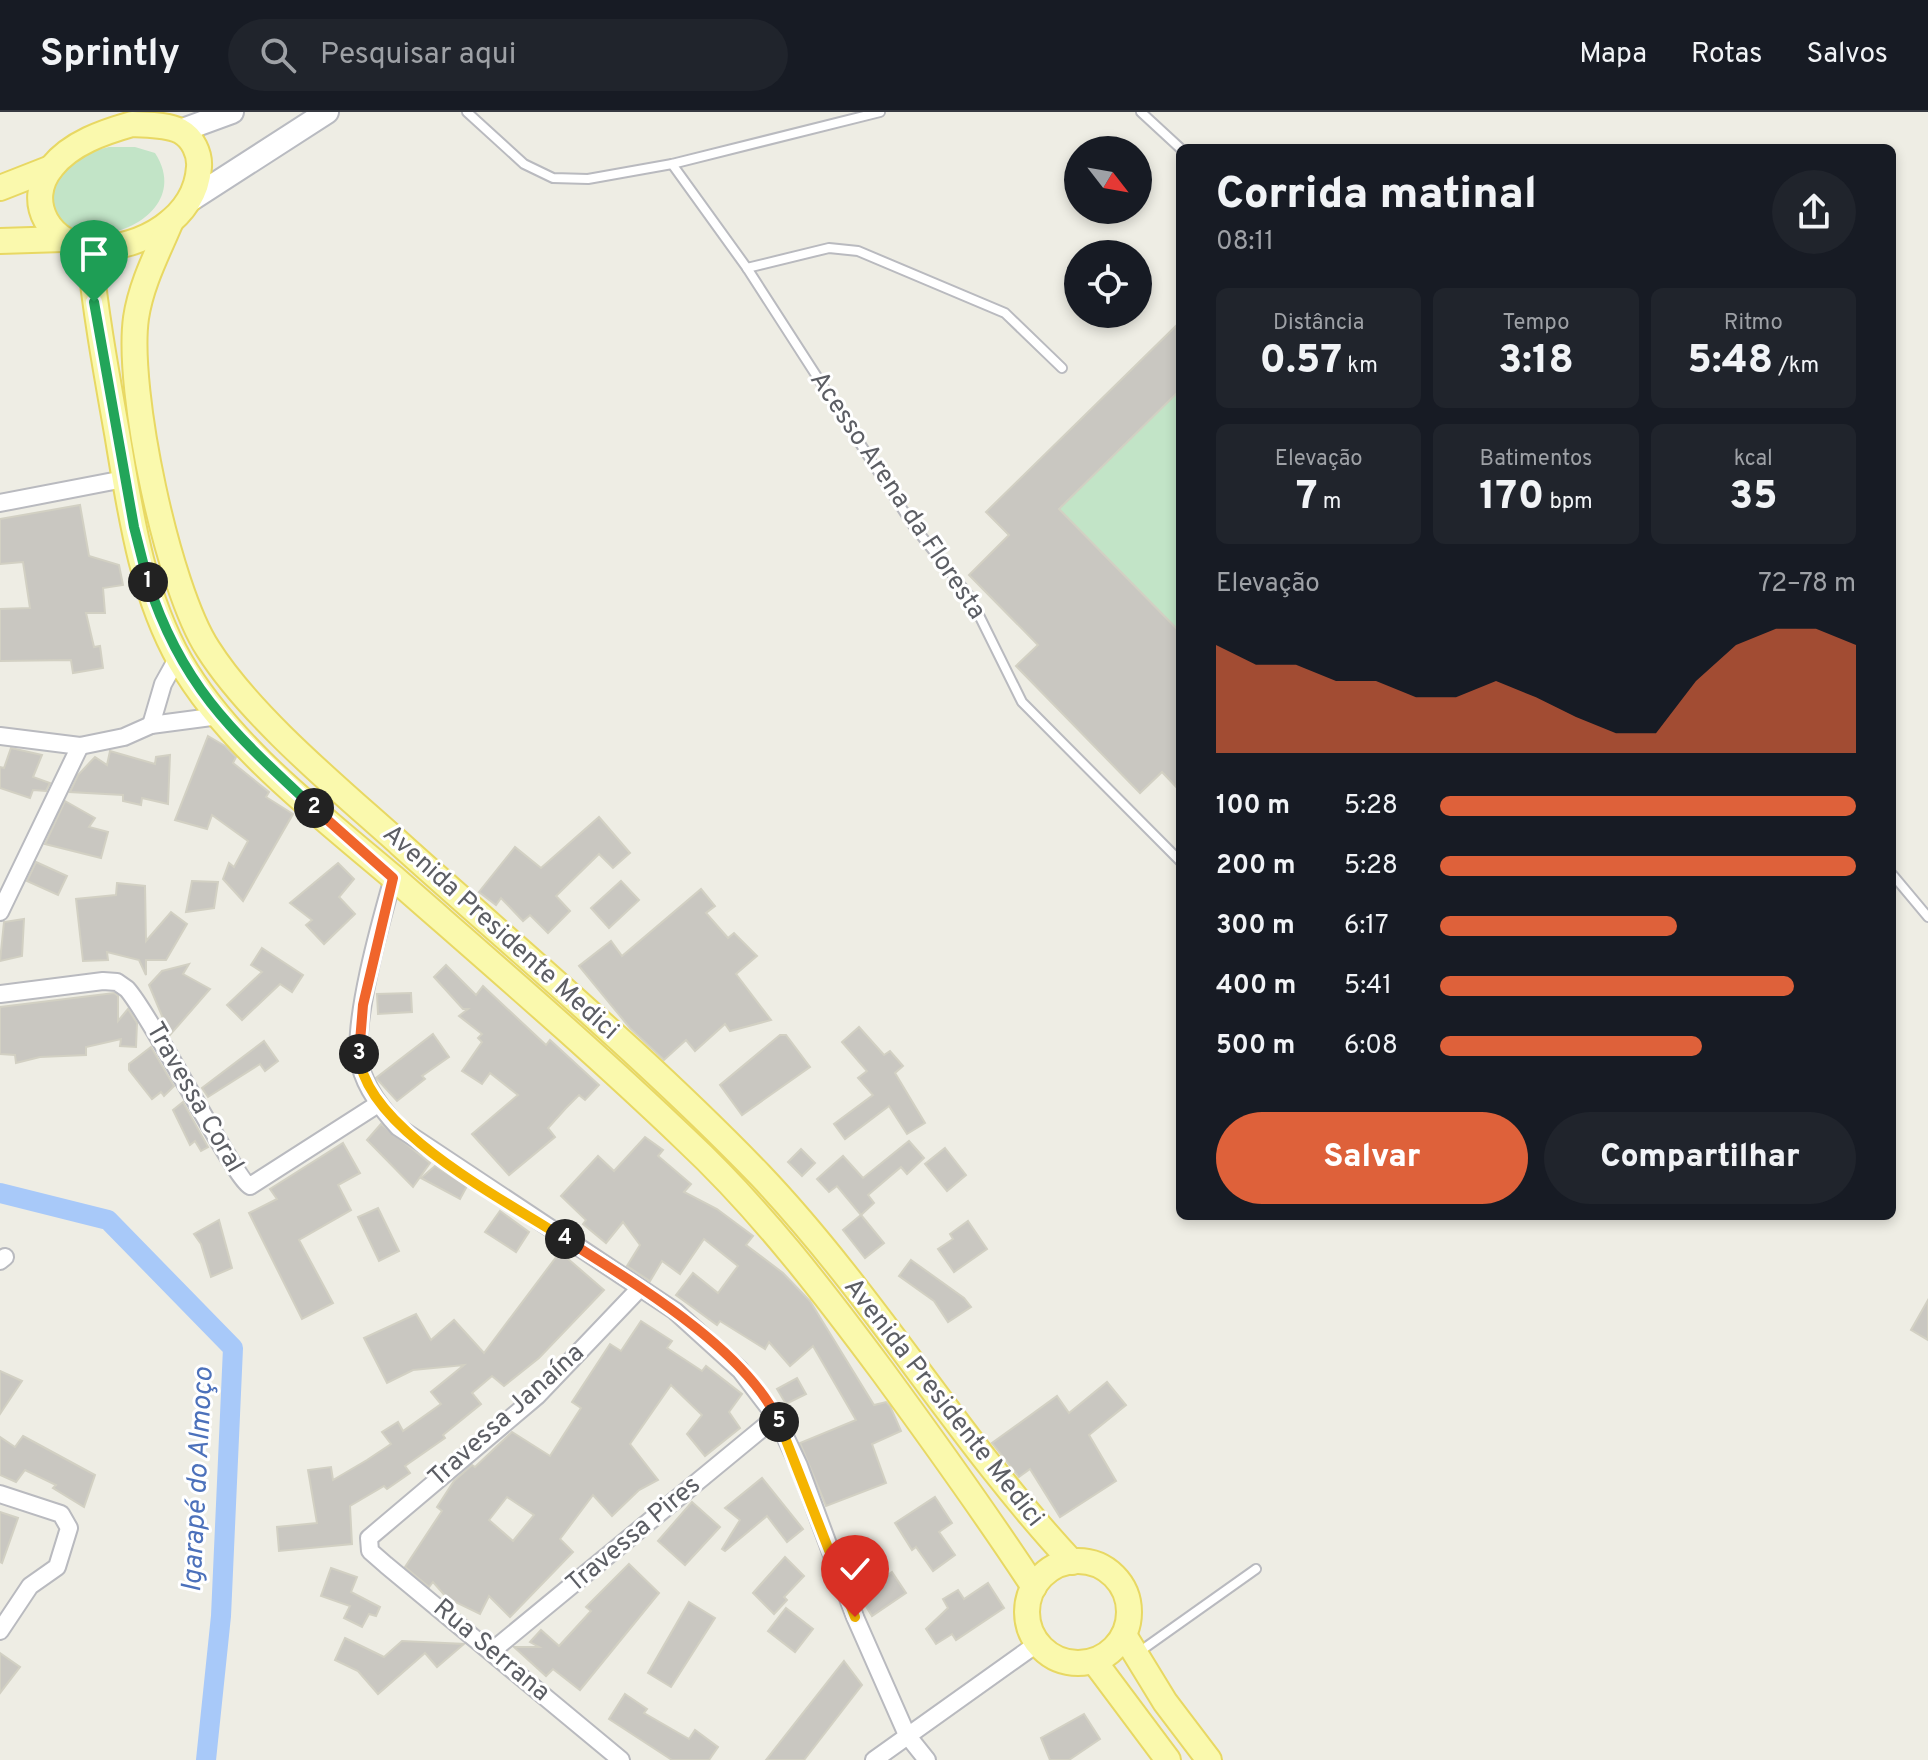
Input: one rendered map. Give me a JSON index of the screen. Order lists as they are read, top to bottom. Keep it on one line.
{"streets":{"main road":["Avenida Presidente Medici"],"street":["Travessa Coral","Travessa Janaína","Travessa Pires","Rua Serrana"],"lane":["Acesso Arena da Floresta"]},"crossings":[["Travessa Janaína","Rua Serrana"],["Travessa Pires","Rua Serrana"]],"water":["Igarapé do Almoço"],"north":"bottom right","page":{"header":"Sprintly","search":"Pesquisar aqui","nav":["Mapa","Rotas","Salvos"],"heading":["Corrida matinal","08:11"],"stats":[["Distância","0.57 km"],["Tempo","3:18"],["Ritmo","5:48 /km"],["Elevação","7 m"],["Batimentos","170 bpm"],["kcal","35"]],"chart":["Elevação","72–78 m"],"pins":["1","2","3","4","5"],"list":[{"name":"100 m","note":"5:28"},{"name":"200 m","note":"5:28"},{"name":"300 m","note":"6:17"},{"name":"400 m","note":"5:41"},{"name":"500 m","note":"6:08"}],"buttons":["Salvar","Compartilhar"]}}
